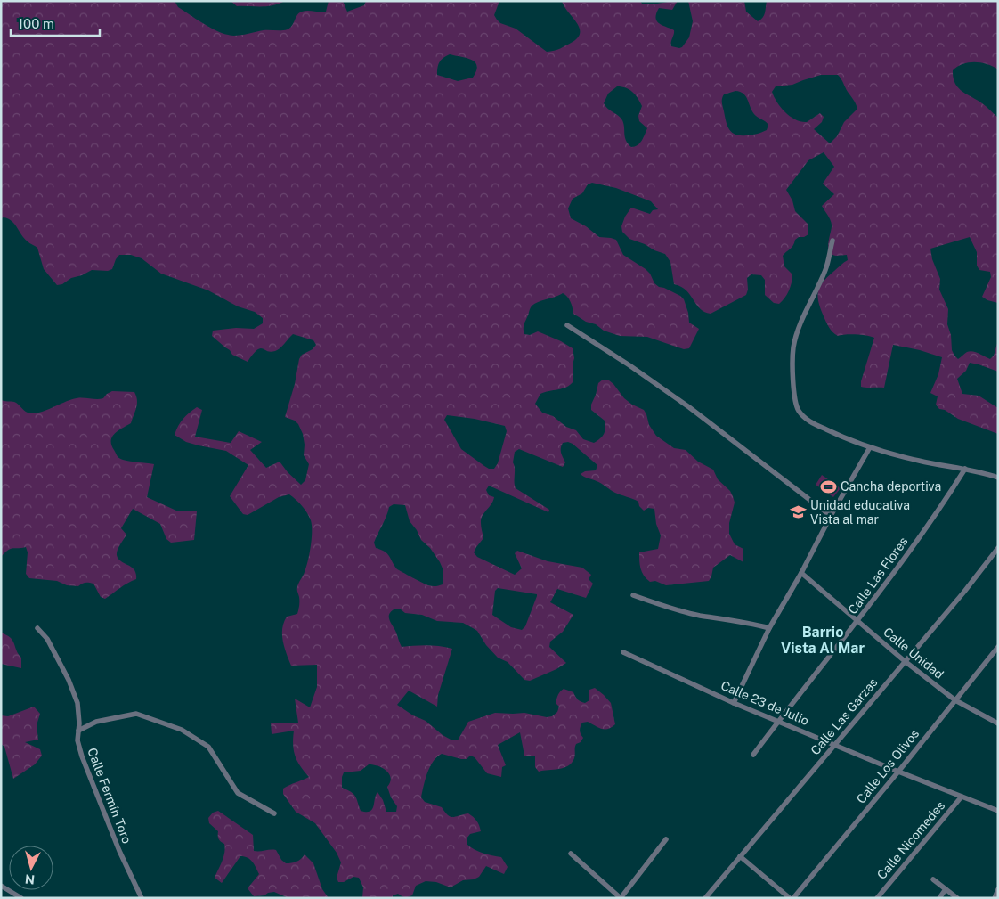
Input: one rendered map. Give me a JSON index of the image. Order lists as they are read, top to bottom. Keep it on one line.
{"streets":{"street":["Calle Las Flores","Calle Unidad","Calle 23 de Julio","Calle Las Garzas","Calle Los Olivos","Calle Fermín Toro","Calle Nicomedes"]},"crossings":[["Calle Las Flores","Calle Unidad"],["Calle Las Flores","Calle 23 de Julio"],["Calle Unidad","Calle Las Garzas"],["Calle Unidad","Calle Los Olivos"],["Calle 23 de Julio","Calle Las Garzas"],["Calle 23 de Julio","Calle Los Olivos"],["Calle 23 de Julio","Calle Nicomedes"]],"districts":["Barrio Vista Al Mar"],"places":{"sports":["Cancha deportiva"],"school or university":["Unidad educativa Vista al mar"]},"scale_bar":"100 m","north":"bottom"}
